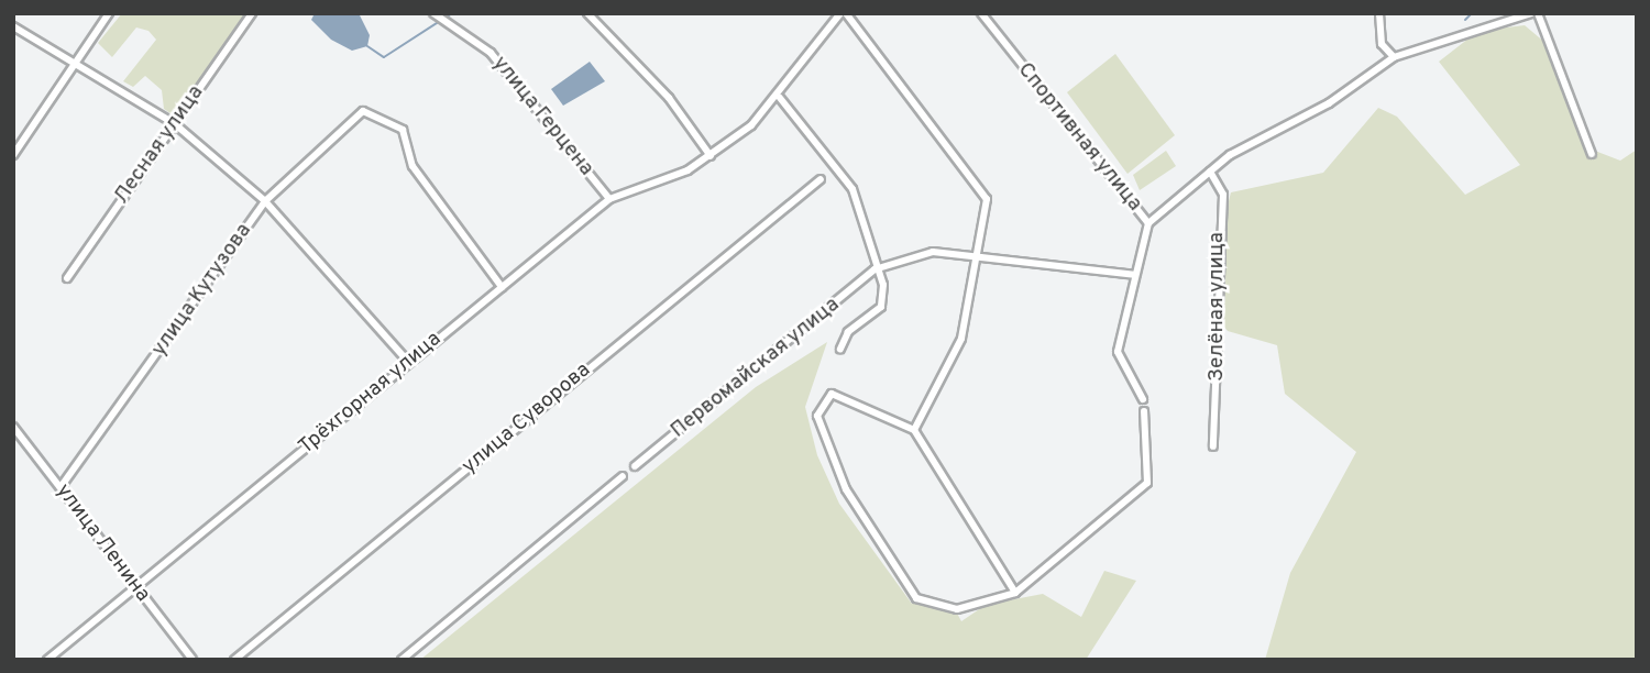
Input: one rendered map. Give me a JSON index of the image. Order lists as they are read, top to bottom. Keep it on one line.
{"streets":{"street":["улица Герцена","Спортивная улица","Лесная улица","улица Кутузова","Зелёная улица","Первомайская улица","Трёхгорная улица","улица Суворова","улица Ленина"]},"crossings":[["улица Герцена","Трёхгорная улица"],["улица Кутузова","Трёхгорная улица"],["улица Кутузова","улица Ленина"],["Трёхгорная улица","улица Ленина"]]}
